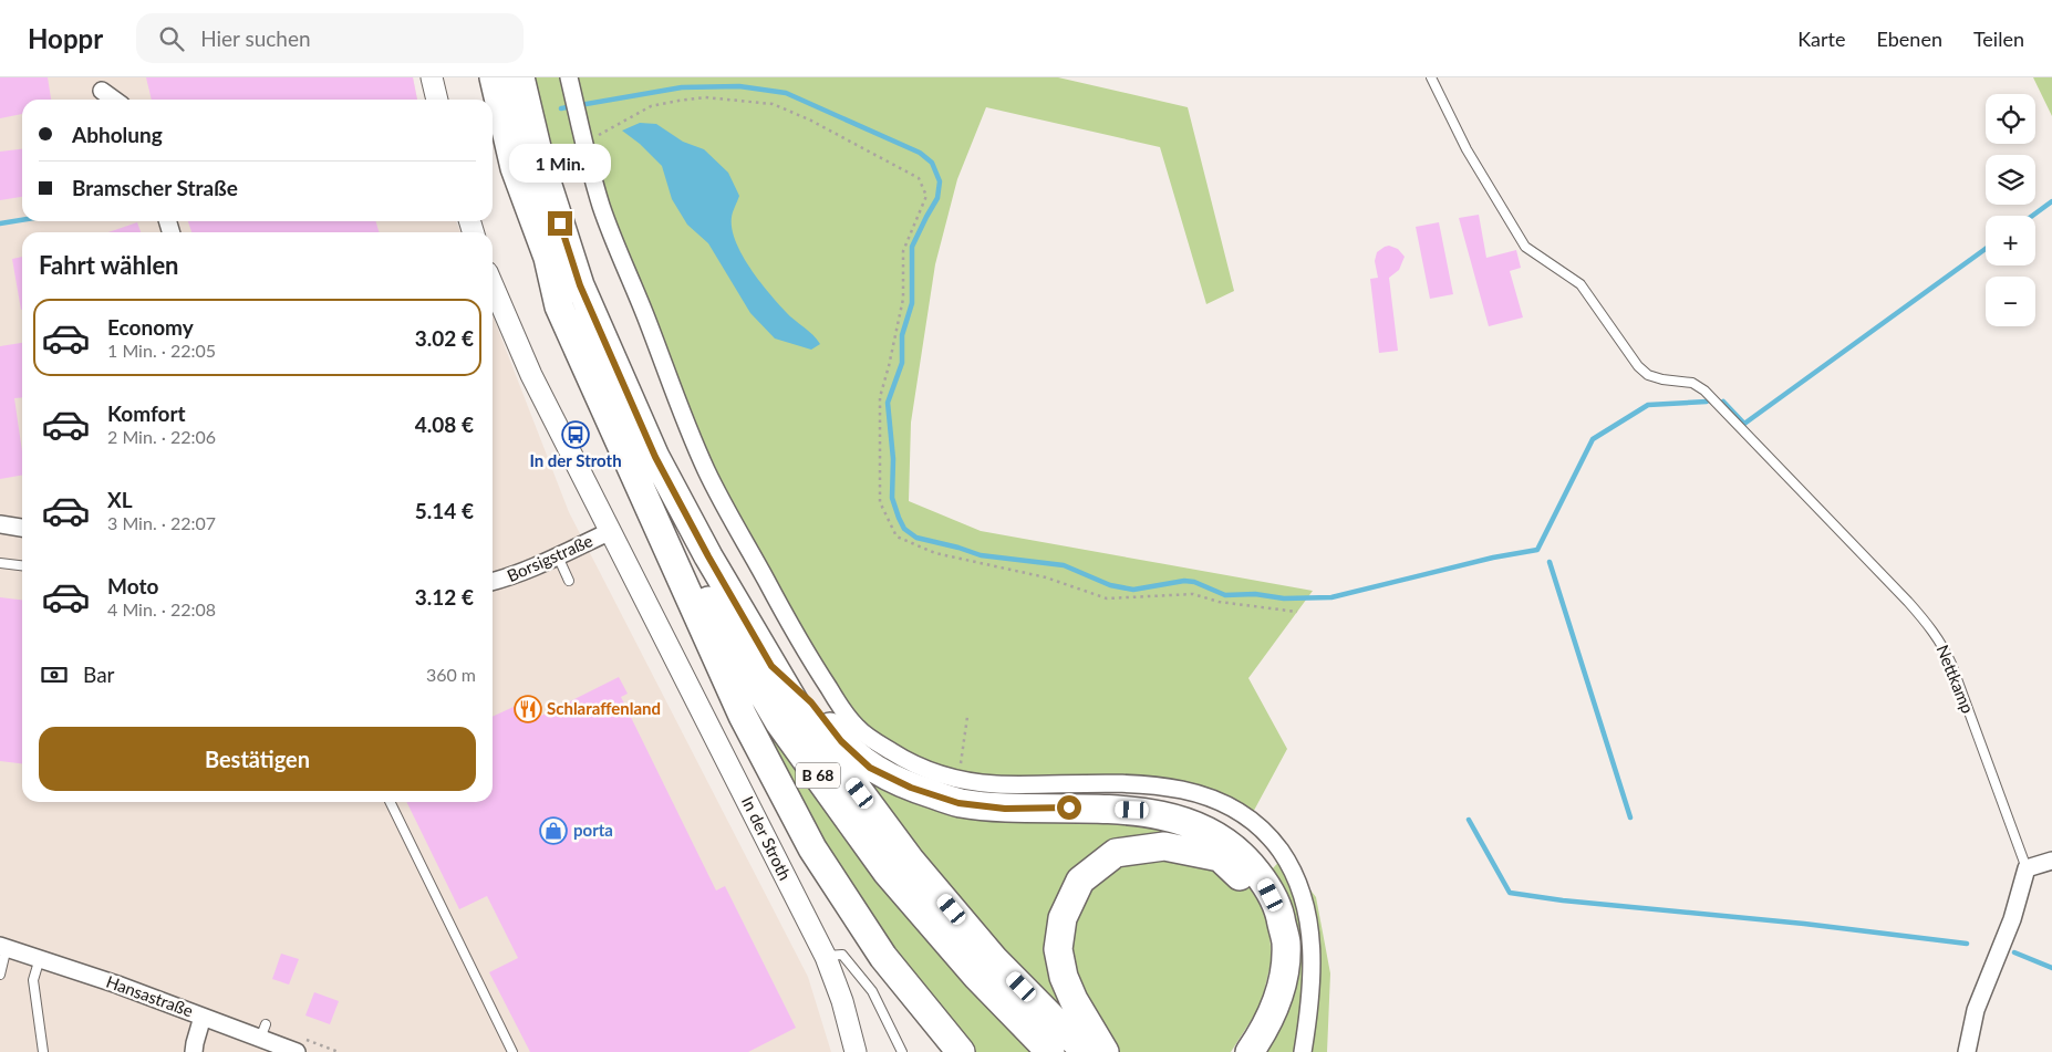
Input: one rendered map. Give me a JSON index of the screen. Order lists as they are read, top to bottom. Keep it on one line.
{"streets":{"highway":["B 68"],"street":["Borsigstraße","In der Stroth","Hansastraße"],"lane":["Nettkamp"]},"crossings":[["Borsigstraße","In der Stroth"]],"places":{"bus stop":["In der Stroth"],"restaurant":["Schlaraffenland"],"shop":["porta"]},"page":{"header":"Hoppr","search":"Hier suchen","nav":["Karte","Ebenen","Teilen"],"map_buttons":["+","−"],"banner":["Abholung","Bramscher Straße"],"bubble":"1 Min.","heading":"Fahrt wählen","list":[{"name":"Economy","note":"1 Min. · 22:05","value":"3.02 €"},{"name":"Komfort","note":"2 Min. · 22:06","value":"4.08 €"},{"name":"XL","note":"3 Min. · 22:07","value":"5.14 €"},{"name":"Moto","note":"4 Min. · 22:08","value":"3.12 €"}],"pay":["Bar","360 m"],"buttons":"Bestätigen"}}
